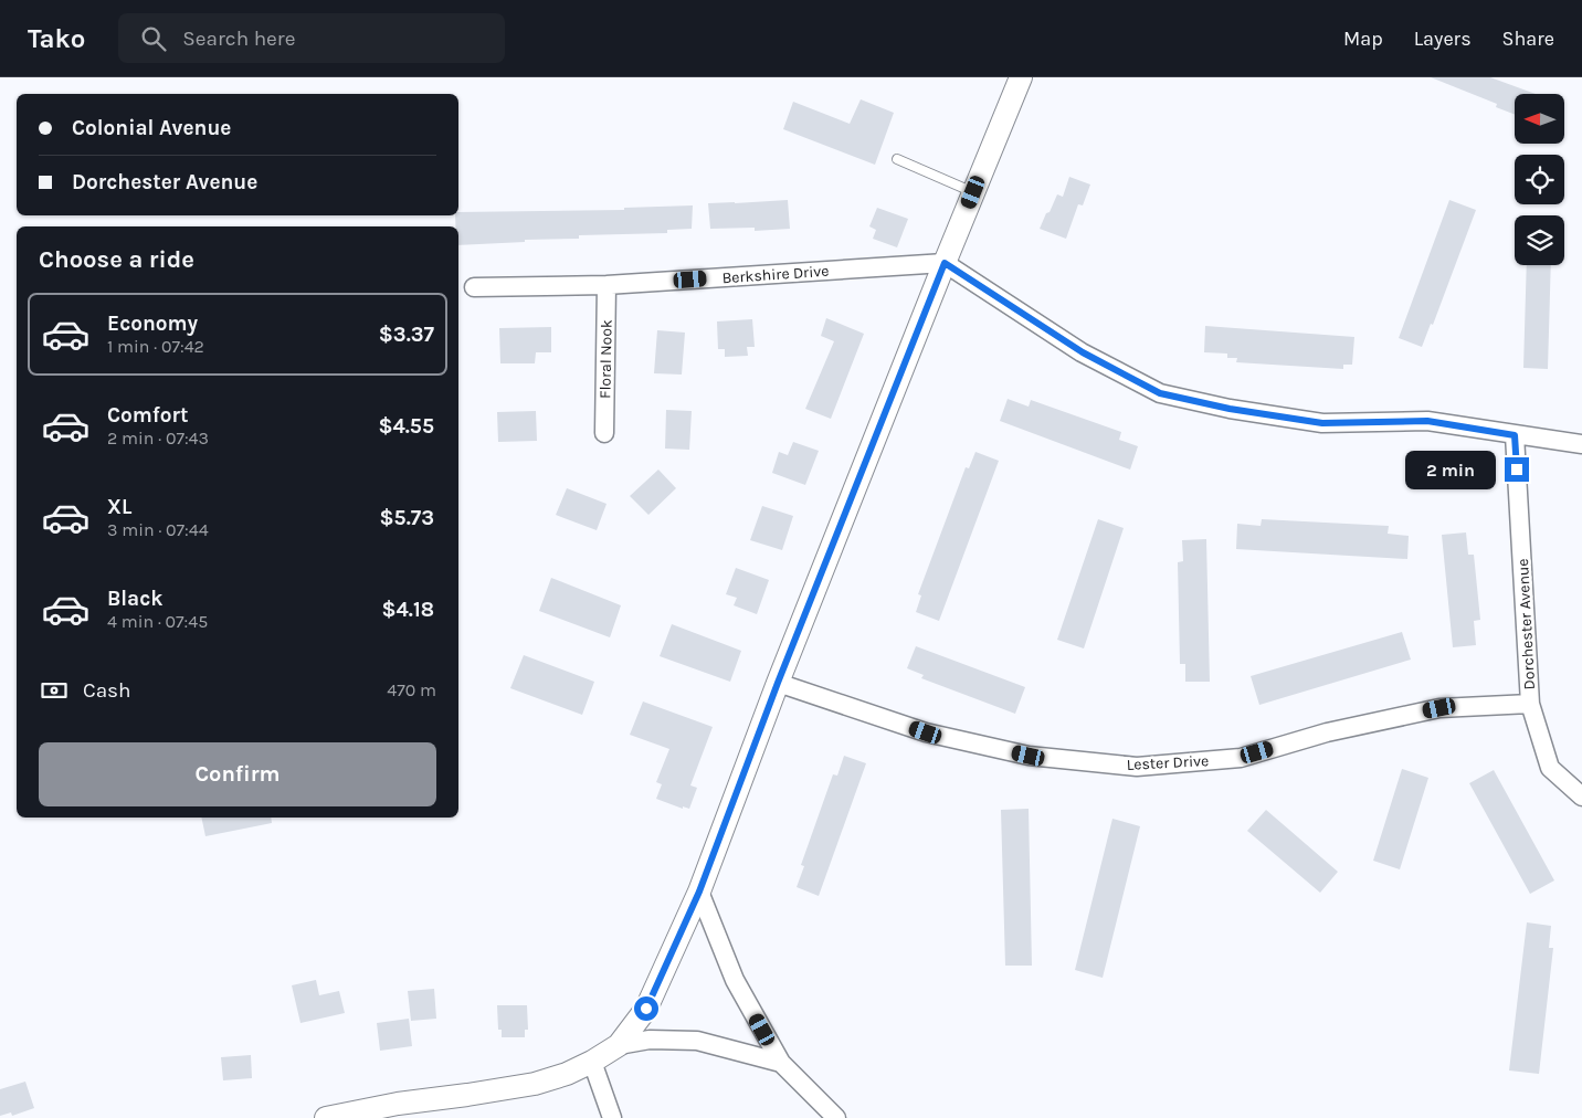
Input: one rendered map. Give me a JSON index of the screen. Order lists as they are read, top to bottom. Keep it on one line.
{"streets":{"street":["Berkshire Drive","Floral Nook","Dorchester Avenue","Lester Drive"]},"crossings":[["Berkshire Drive","Floral Nook"],["Dorchester Avenue","Lester Drive"]],"north":"left","page":{"header":"Tako","search":"Search here","nav":["Map","Layers","Share"],"banner":["Colonial Avenue","Dorchester Avenue"],"heading":"Choose a ride","list":[{"name":"Economy","note":"1 min · 07:42","value":"$3.37"},{"name":"Comfort","note":"2 min · 07:43","value":"$4.55"},{"name":"XL","note":"3 min · 07:44","value":"$5.73"},{"name":"Black","note":"4 min · 07:45","value":"$4.18"}],"bubble":"2 min","pay":["Cash","470 m"],"buttons":"Confirm"}}
